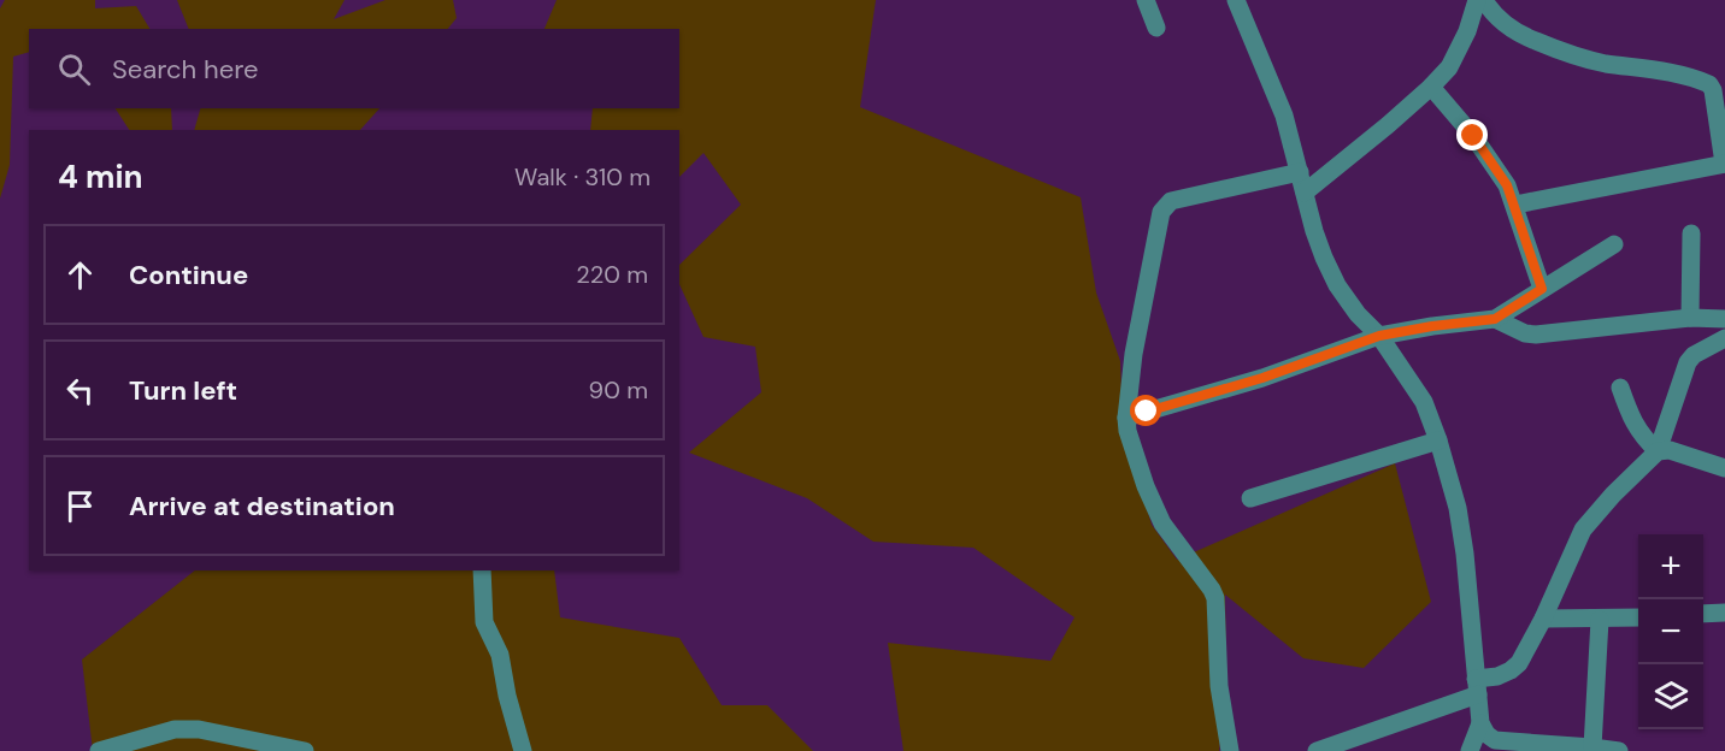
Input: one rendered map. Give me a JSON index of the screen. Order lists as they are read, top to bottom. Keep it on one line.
{"page":{"search":"Search here","heading":["4 min","Walk · 310 m"],"list":[["Continue","220 m"],["Turn left","90 m"],"Arrive at destination"],"map_buttons":["+","−"]}}
